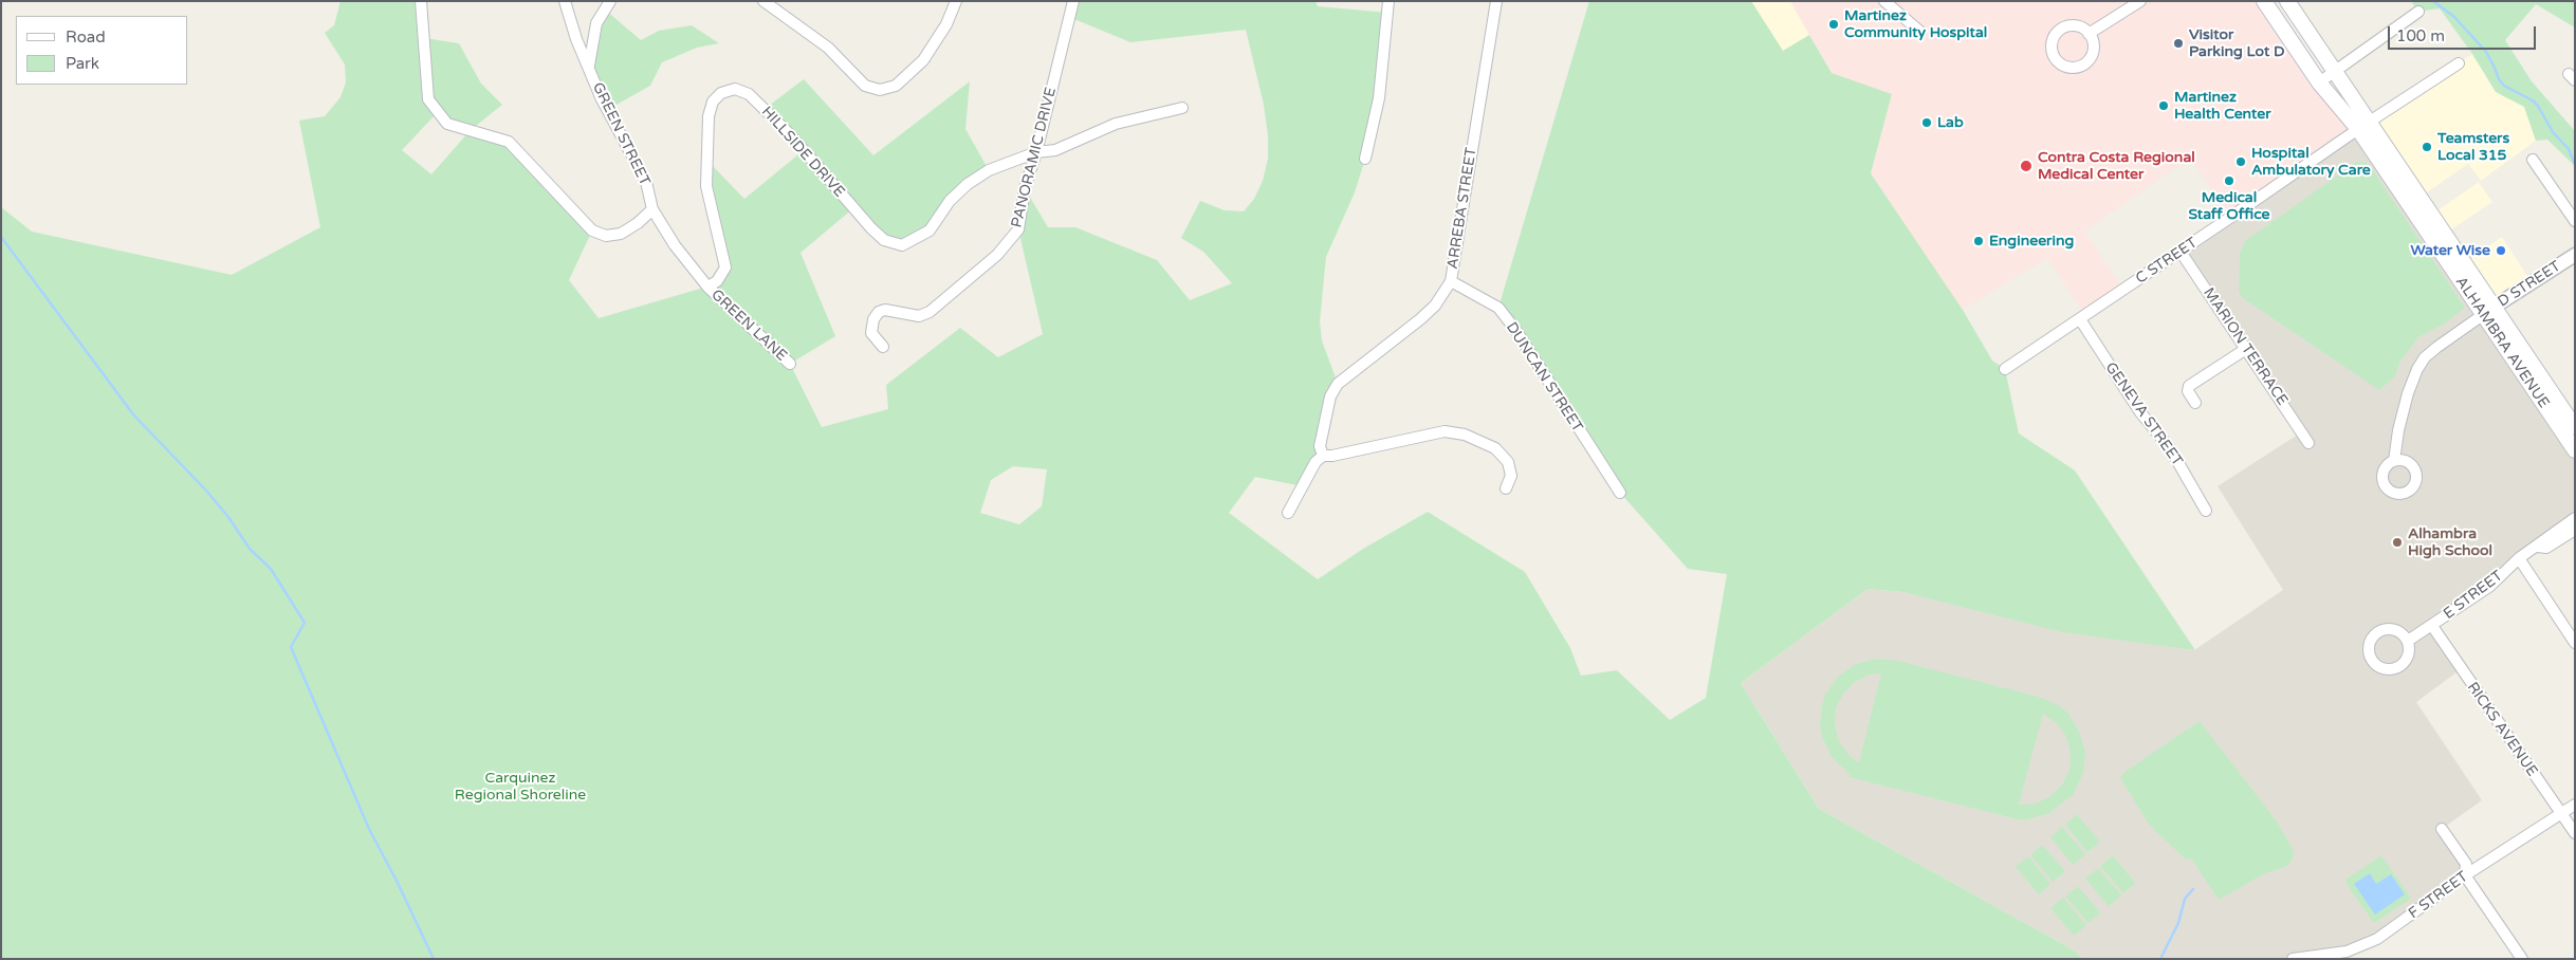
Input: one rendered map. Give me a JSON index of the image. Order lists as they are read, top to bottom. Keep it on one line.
{"streets":{"main road":["ALHAMBRA AVENUE"],"street":["GREEN STREET","HILLSIDE DRIVE","PANORAMIC DRIVE","ARREBA STREET","C STREET","D STREET","GREEN LANE","MARION TERRACE","DUNCAN STREET","GENEVA STREET","E STREET","RICKS AVENUE","F STREET"]},"crossings":[["GREEN STREET","HILLSIDE DRIVE"],["GREEN STREET","GREEN LANE"],["HILLSIDE DRIVE","PANORAMIC DRIVE"],["HILLSIDE DRIVE","GREEN LANE"],["ARREBA STREET","DUNCAN STREET"],["C STREET","ALHAMBRA AVENUE"],["C STREET","MARION TERRACE"],["C STREET","GENEVA STREET"],["D STREET","ALHAMBRA AVENUE"],["E STREET","RICKS AVENUE"],["RICKS AVENUE","F STREET"]],"parks":["Carquinez Regional Shoreline"],"places":["Martinez Community Hospital","Visitor Parking Lot D","Martinez Health Center","Lab","Teamsters Local 315","Hospital Ambulatory Care","Contra Costa Regional Medical Center","Medical Staff Office","Engineering","Water Wise","Alhambra High School"],"legend":["Road","Park"],"scale_bar":"100 m"}
